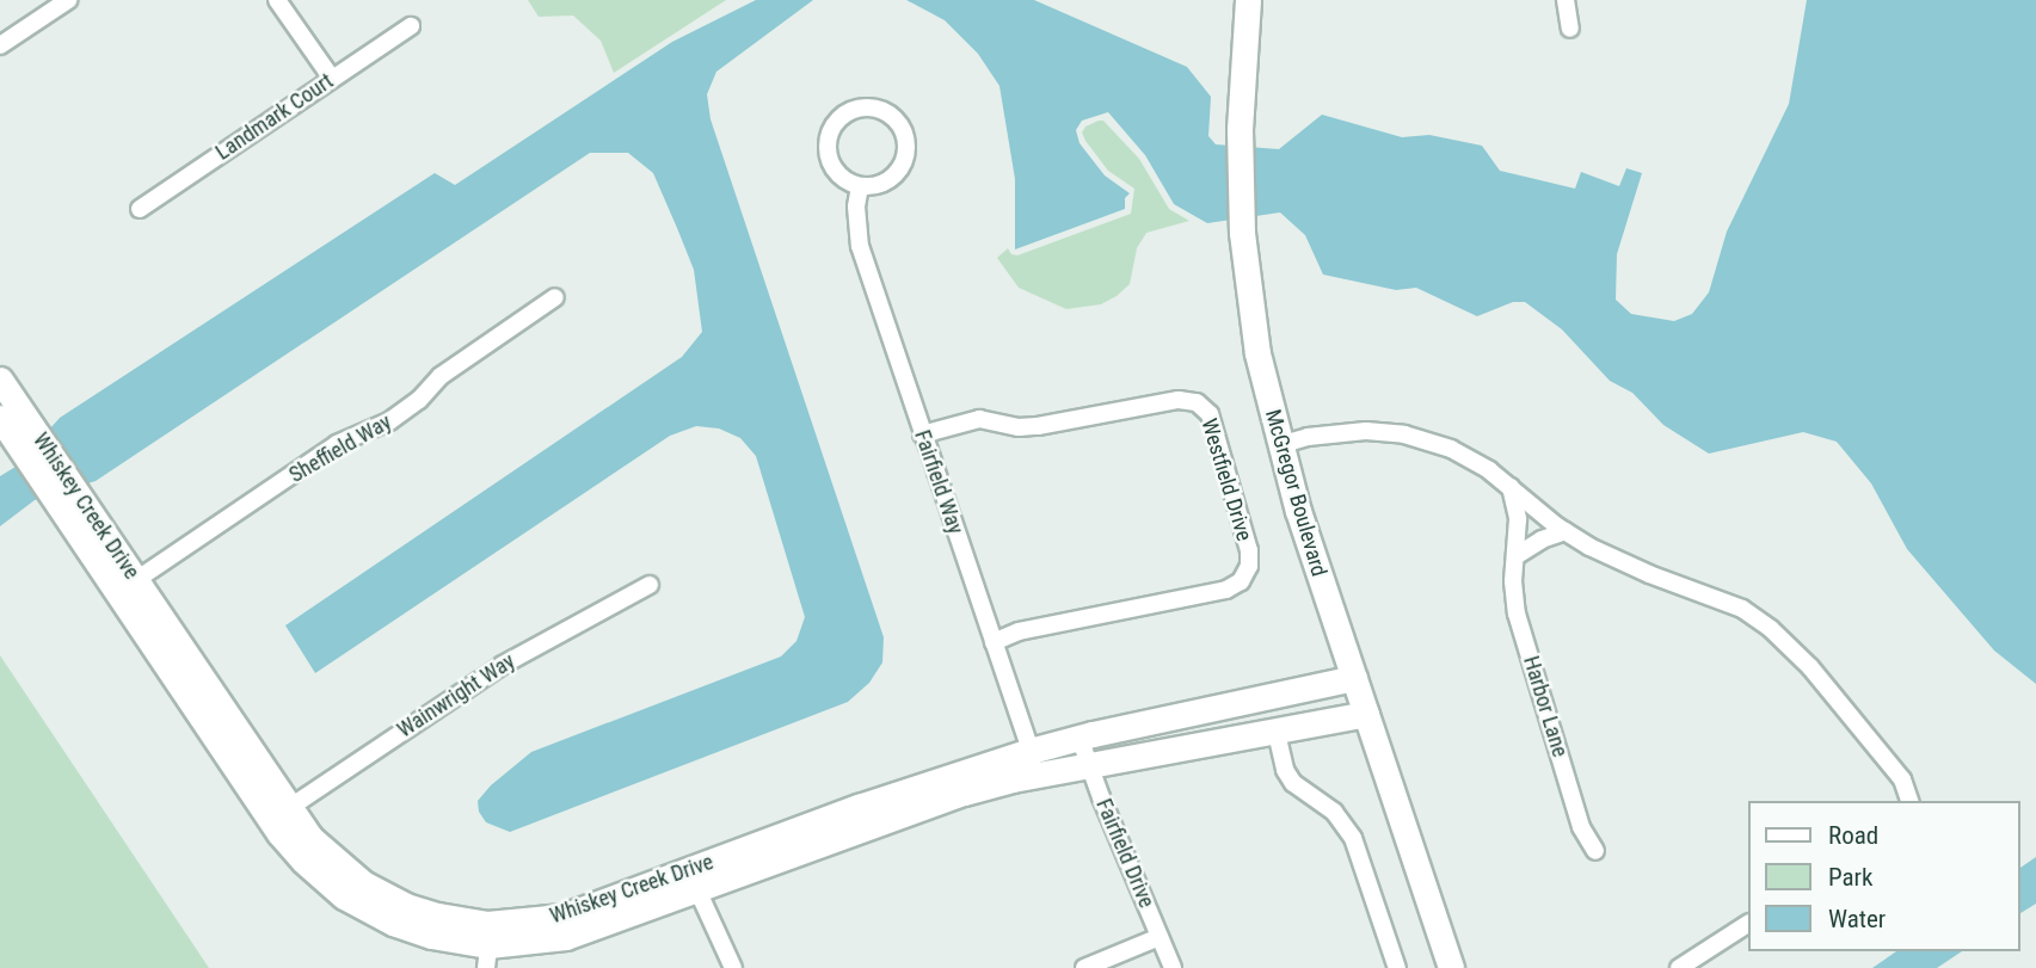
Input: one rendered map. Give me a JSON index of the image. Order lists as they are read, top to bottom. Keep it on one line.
{"streets":{"street":["Landmark Court","Sheffield Way","Westfield Drive","Fairfield Way","McGregor Boulevard","Whiskey Creek Drive","Wainwright Way","Harbor Lane","Fairfield Drive"]},"crossings":[["Sheffield Way","Whiskey Creek Drive"],["Westfield Drive","Fairfield Way"],["Fairfield Way","Whiskey Creek Drive"],["McGregor Boulevard","Whiskey Creek Drive"],["Whiskey Creek Drive","Wainwright Way"],["Whiskey Creek Drive","Fairfield Drive"]],"legend":["Road","Park","Water"]}
